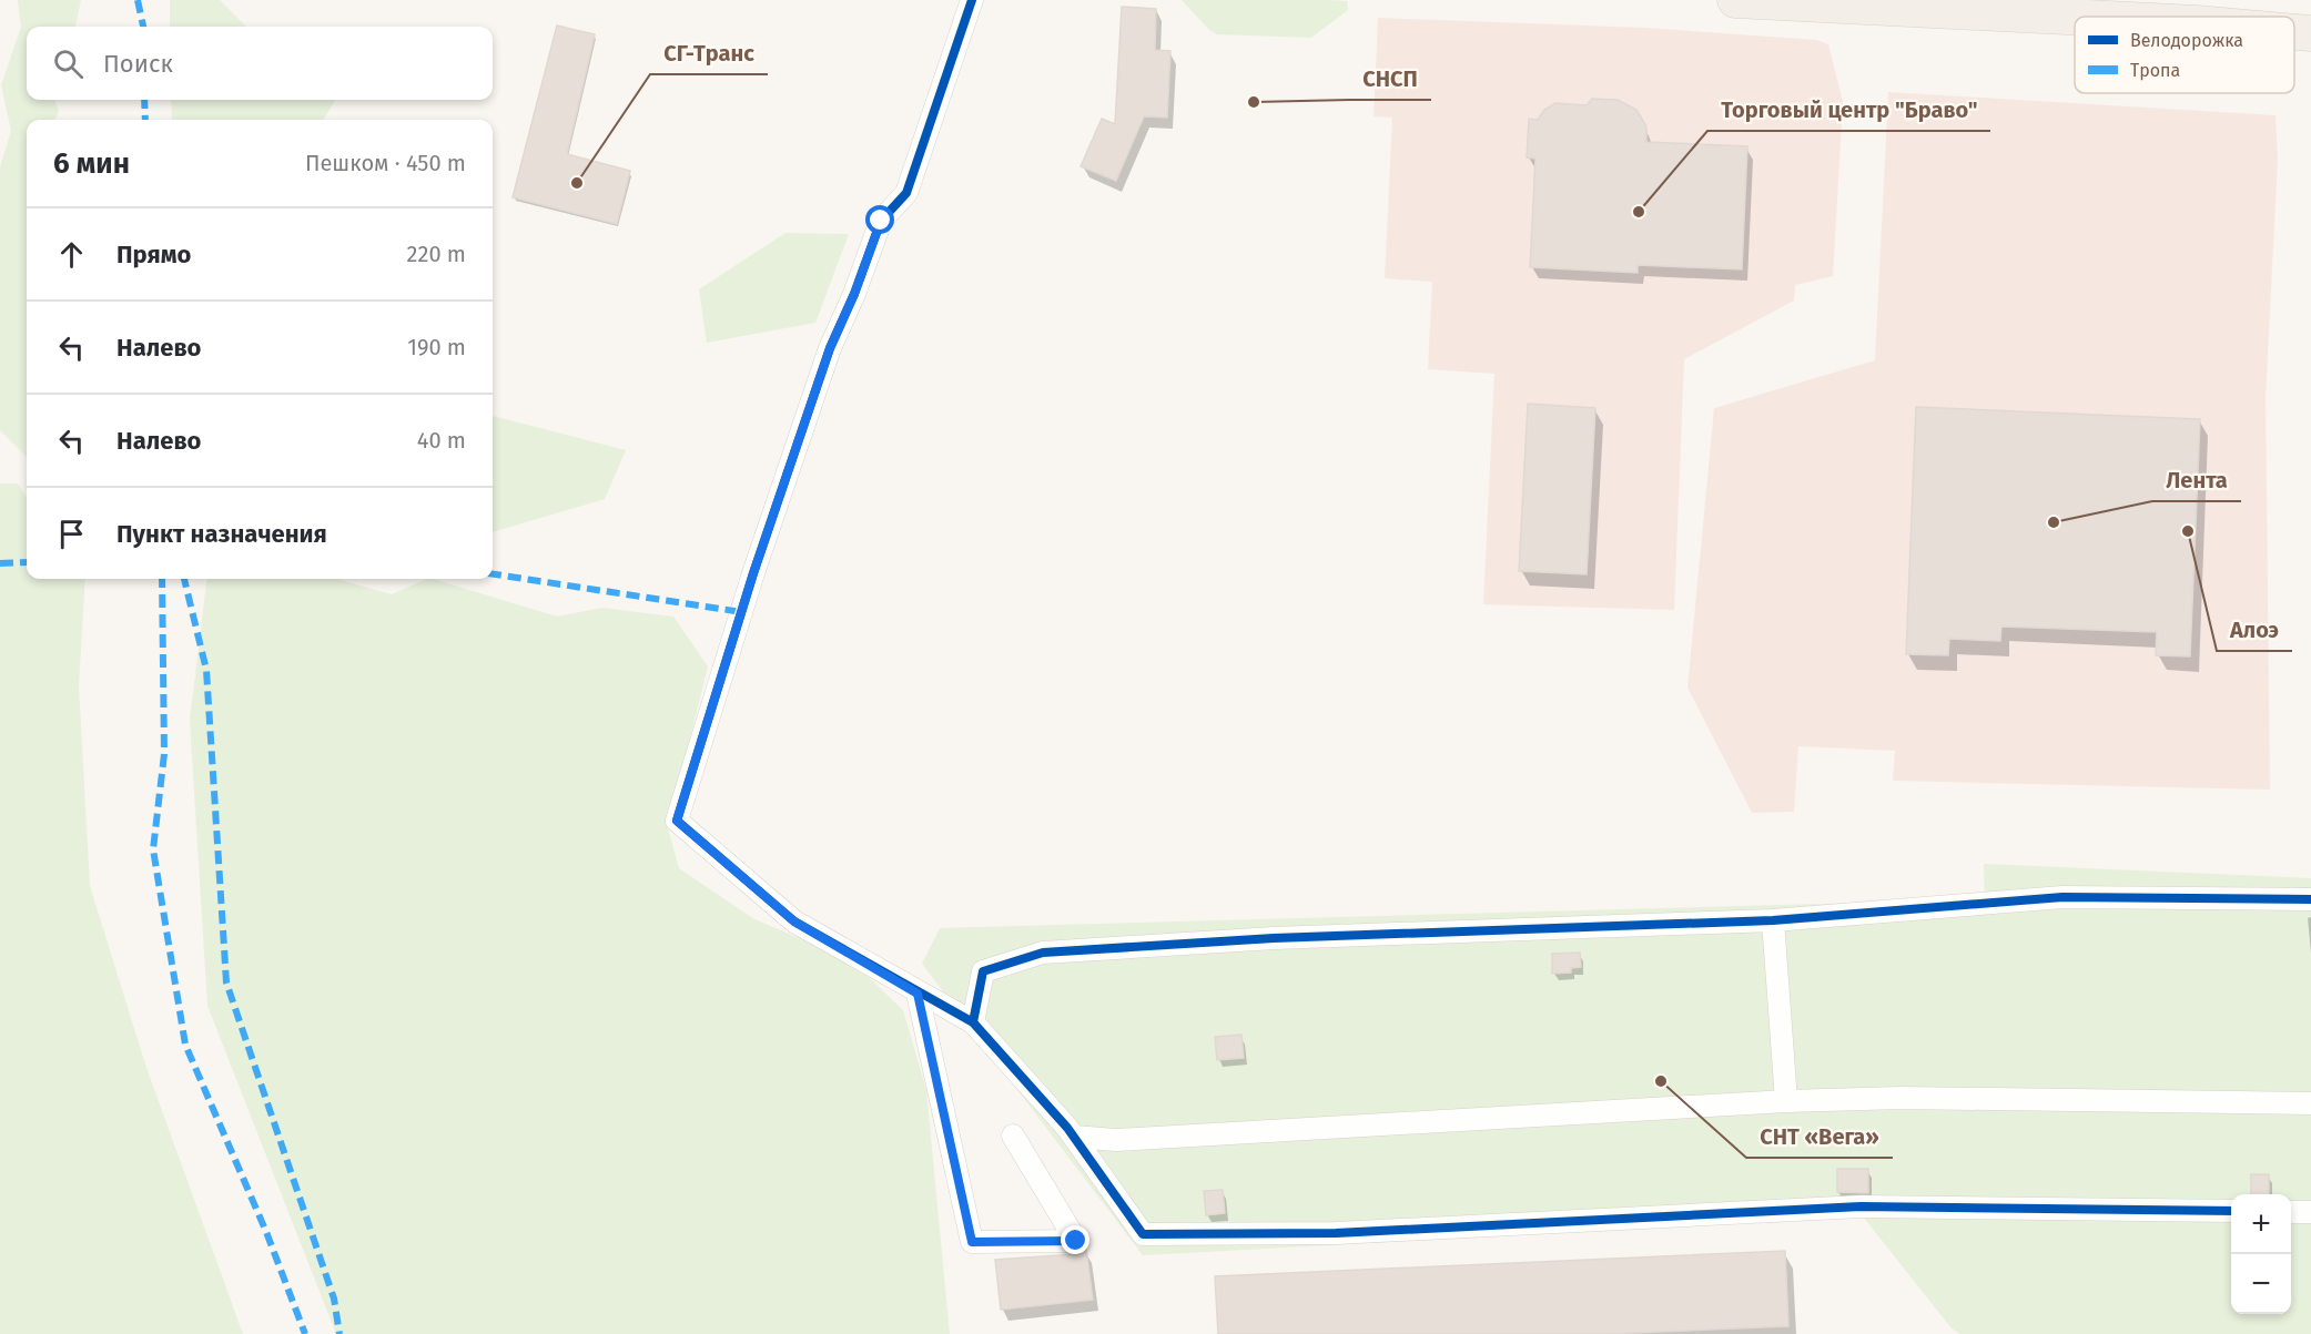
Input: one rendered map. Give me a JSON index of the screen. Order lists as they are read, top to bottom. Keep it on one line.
{"places":["СНСП","СГ-Транс","Торговый центр \"Браво\"","Лента","Алоэ","СНТ «Вега»"],"legend":["Велодорожка","Тропа"],"page":{"search":"Поиск","heading":["6 мин","Пешком · 450 m"],"list":[["Прямо","220 m"],["Налево","190 m"],["Налево","40 m"],"Пункт назначения"],"map_buttons":["+","−"]}}
